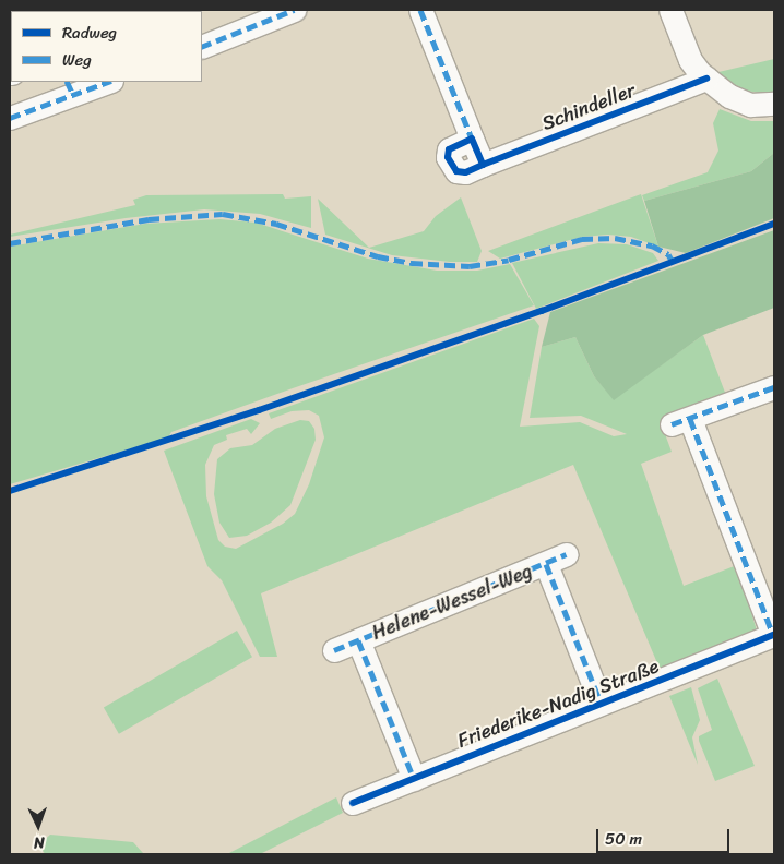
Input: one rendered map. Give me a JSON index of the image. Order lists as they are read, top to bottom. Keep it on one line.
{"streets":{"street":["Schindeller","Helene-Wessel-Weg","Friederike-Nadig Straße"]},"crossings":[["Helene-Wessel-Weg","Friederike-Nadig Straße"]],"legend":["Radweg","Weg"],"scale_bar":"50 m","north":"bottom"}
